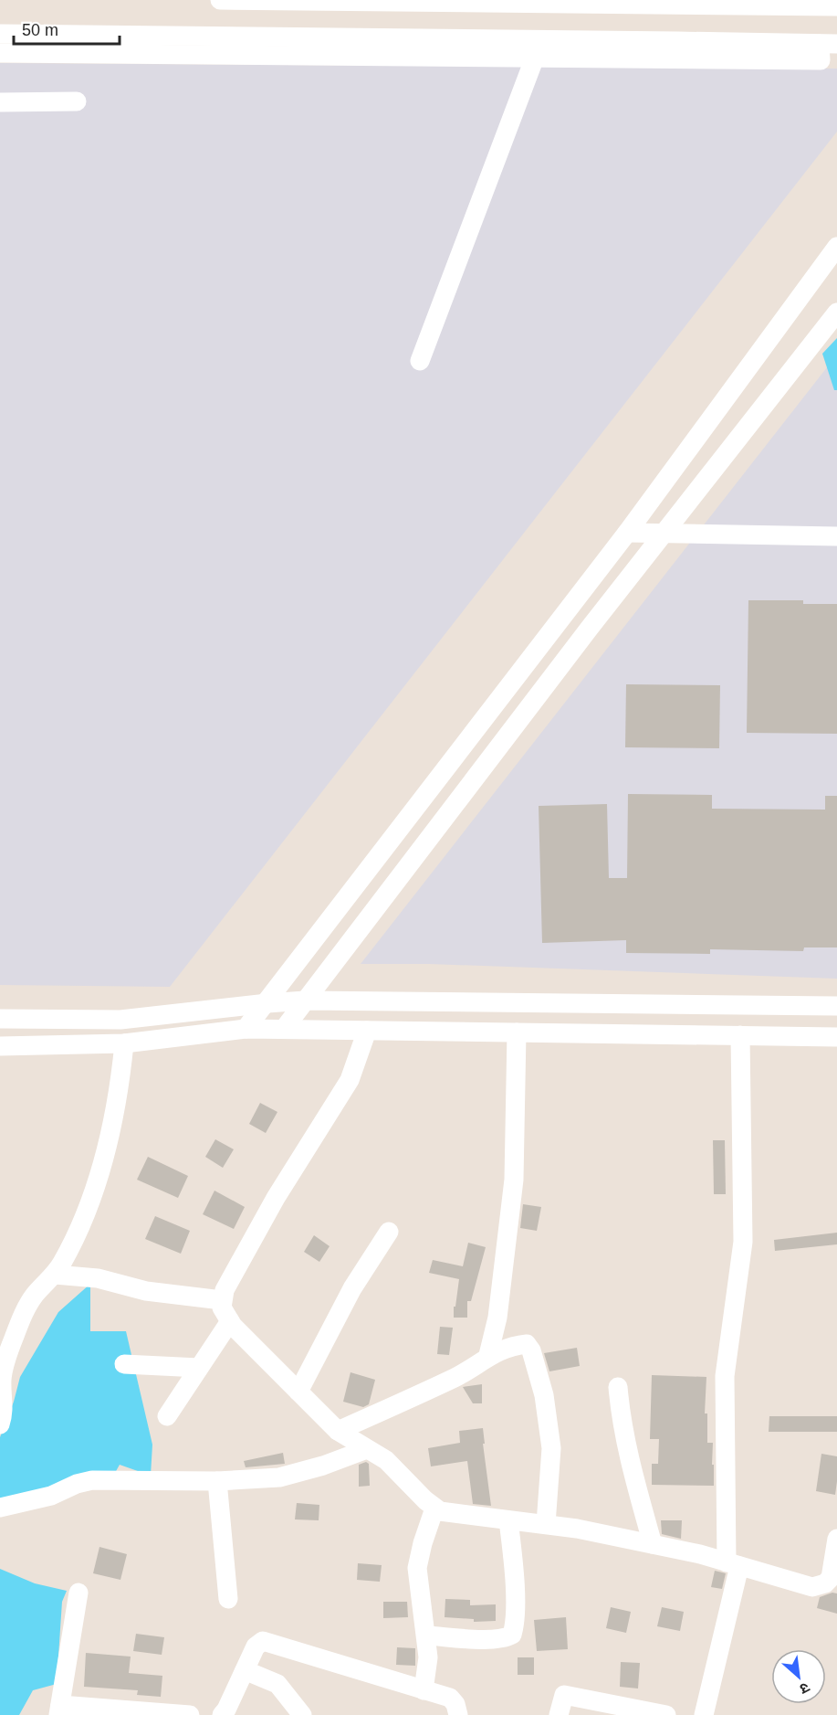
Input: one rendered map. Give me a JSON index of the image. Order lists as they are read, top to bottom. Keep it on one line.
{"scale_bar":"50 m","north":"bottom right"}
